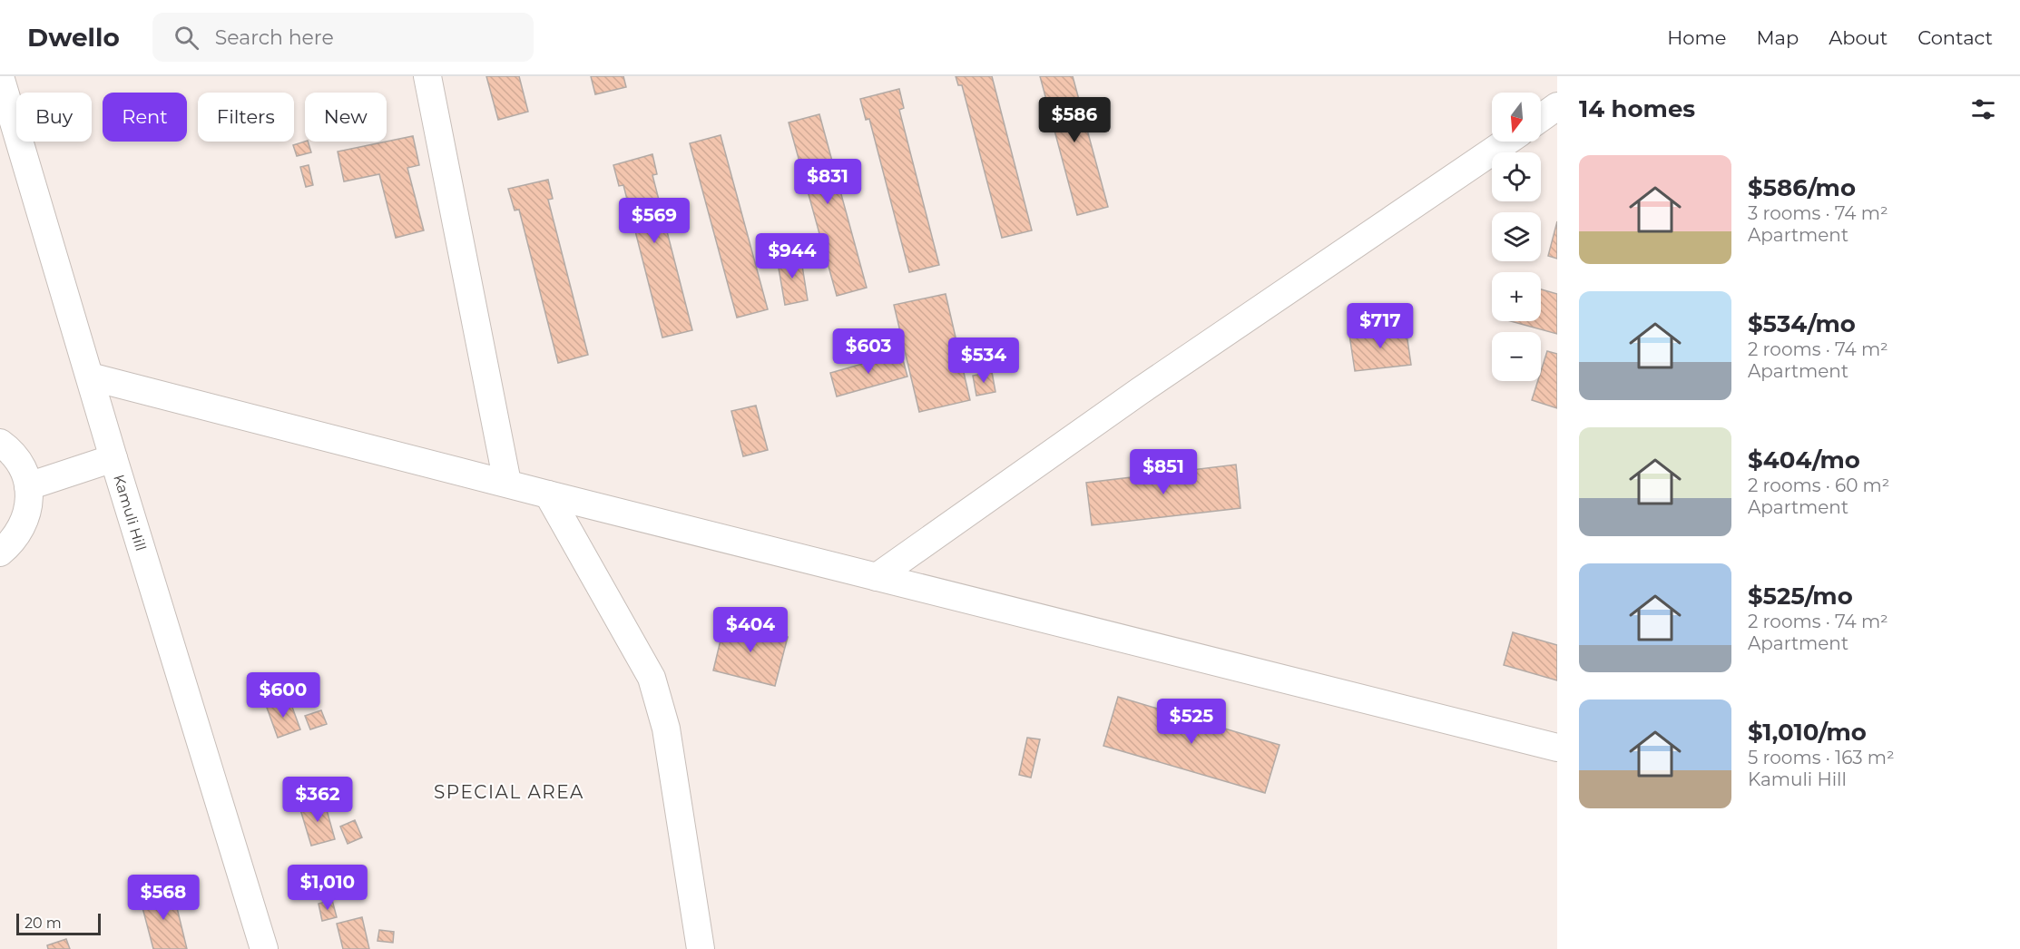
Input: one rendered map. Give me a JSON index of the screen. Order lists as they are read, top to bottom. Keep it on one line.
{"streets":{"street":["Kamuli Hill"]},"districts":["SPECIAL AREA"],"scale_bar":"20 m","north":"bottom","page":{"header":"Dwello","search":"Search here","nav":["Home","Map","About","Contact"],"heading":"14 homes","map_buttons":["+","−"],"chip":["Buy","Rent","Filters","New"],"price":["$586","$831","$569","$944","$717","$603","$534","$851","$404","$600","$525","$362","$1,010","$568"],"list":[{"name":"$586/mo","note":"3 rooms · 74 m² · Apartment"},{"name":"$534/mo","note":"2 rooms · 74 m² · Apartment"},{"name":"$404/mo","note":"2 rooms · 60 m² · Apartment"},{"name":"$525/mo","note":"2 rooms · 74 m² · Apartment"},{"name":"$1,010/mo","note":"5 rooms · 163 m² · Kamuli Hill"}],"scale":"20 m"}}
